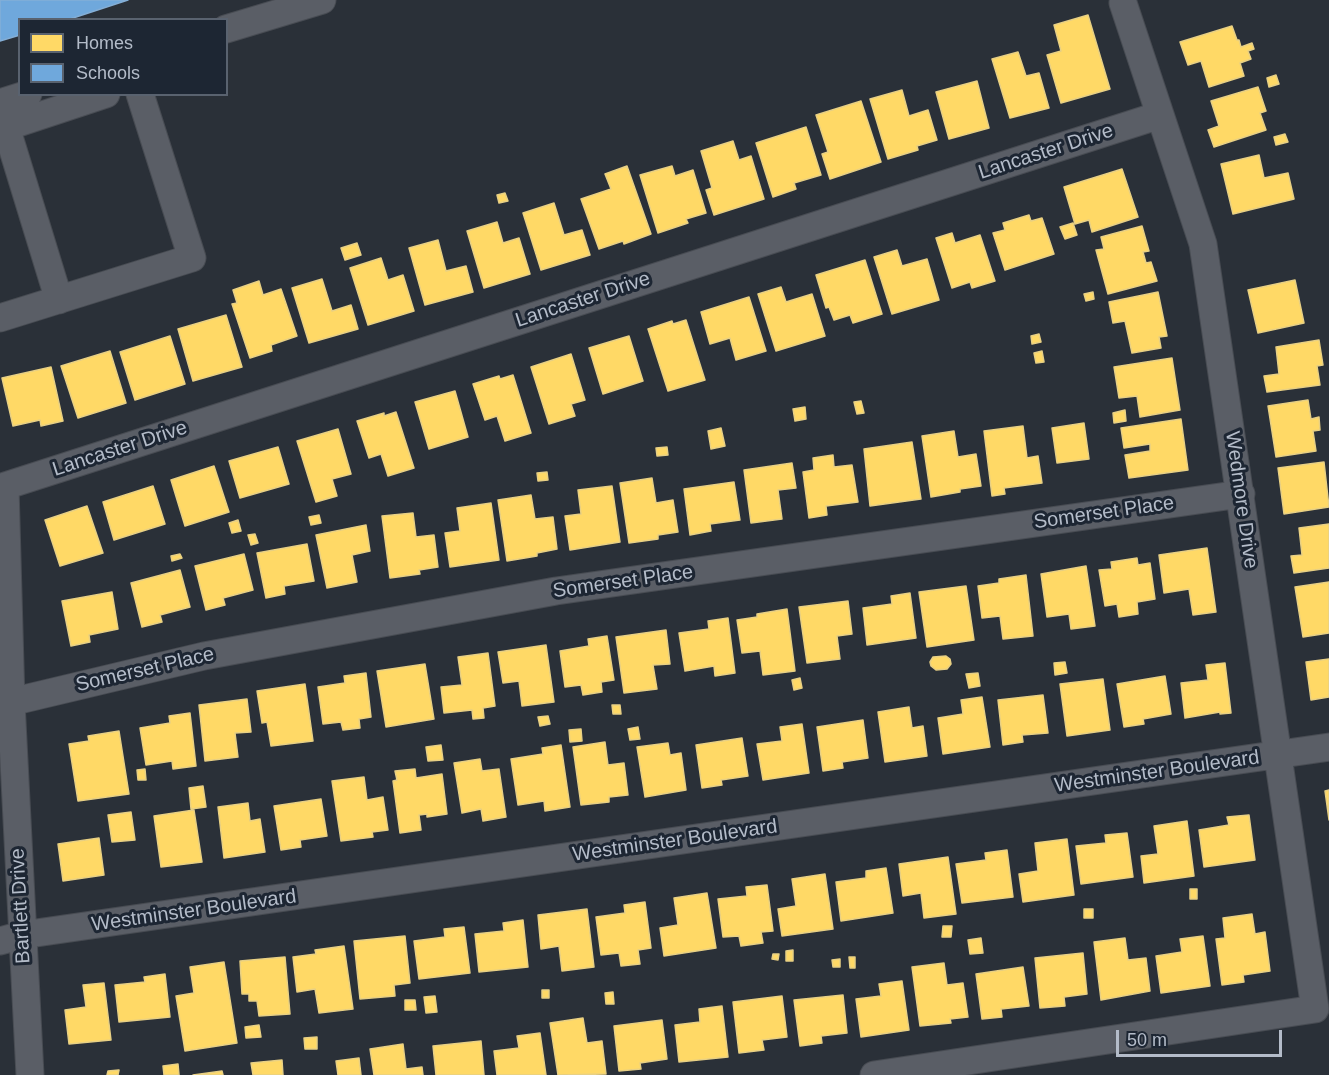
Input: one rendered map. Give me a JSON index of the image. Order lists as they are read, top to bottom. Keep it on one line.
{"streets":{"street":["Lancaster Drive","Wedmore Drive","Somerset Place","Westminster Boulevard","Bartlett Drive"]},"crossings":[["Lancaster Drive","Wedmore Drive"],["Lancaster Drive","Bartlett Drive"],["Wedmore Drive","Somerset Place"],["Wedmore Drive","Westminster Boulevard"],["Somerset Place","Bartlett Drive"],["Westminster Boulevard","Bartlett Drive"]],"legend":["Homes","Schools"],"scale_bar":"50 m"}
